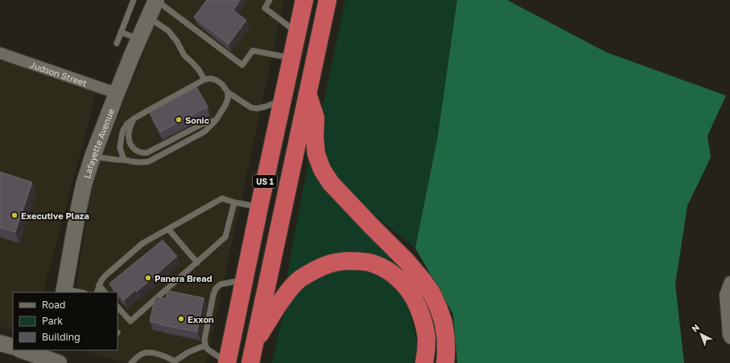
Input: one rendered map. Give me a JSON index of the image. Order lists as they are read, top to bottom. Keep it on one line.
{"streets":{"highway":["US 1"],"street":["Judson Street","Lafayette Avenue"]},"crossings":[["Judson Street","Lafayette Avenue"]],"places":["Sonic","Executive Plaza","Panera Bread","Exxon"],"legend":["Road","Park","Building"],"north":"top left"}
